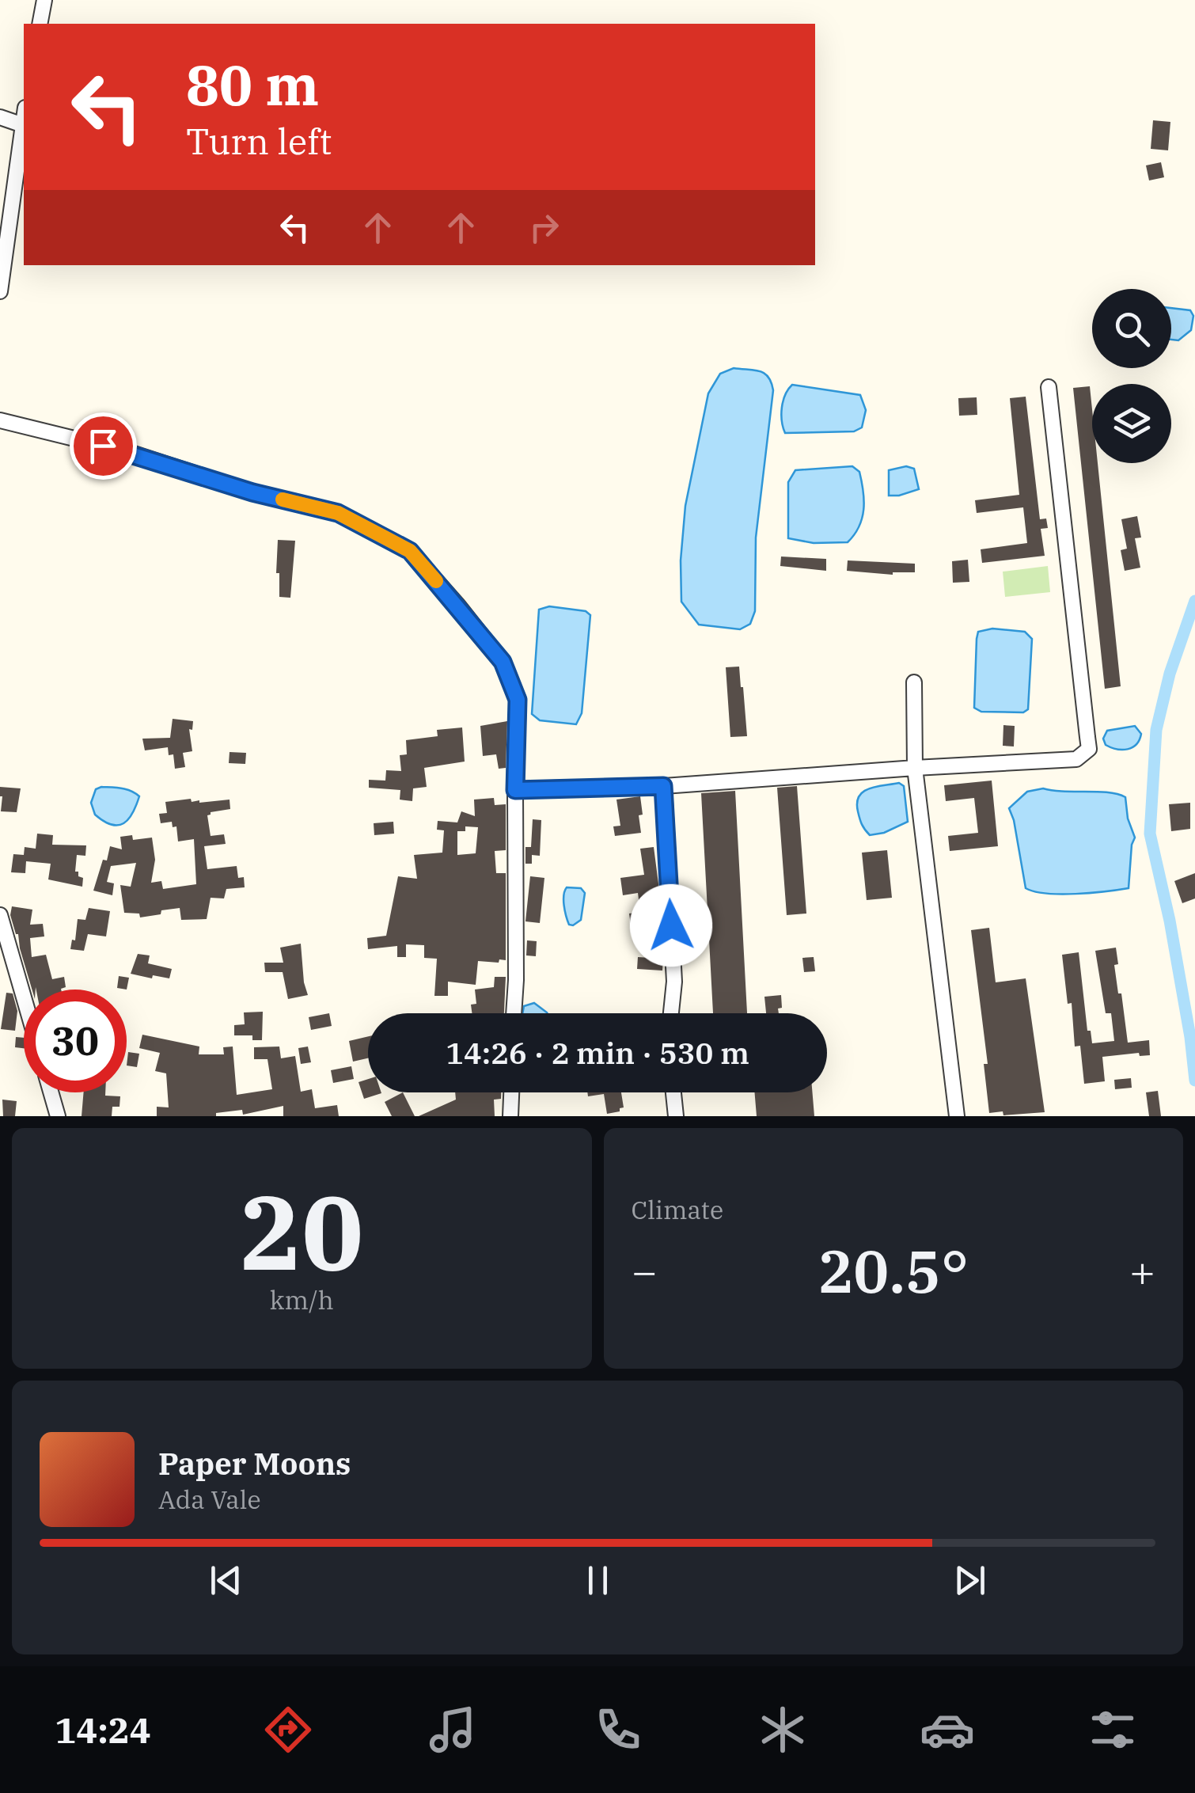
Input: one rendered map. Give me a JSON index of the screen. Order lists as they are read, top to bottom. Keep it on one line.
{"page":{"turn":["80 m","Turn left"],"limit":"30","trip":"14:26 · 2 min · 530 m","tile":[["20","km/h"],"Climate"],"heat":["−","20.5°","+"],"song":["Paper Moons","Ada Vale"],"tabs":"14:24"}}
